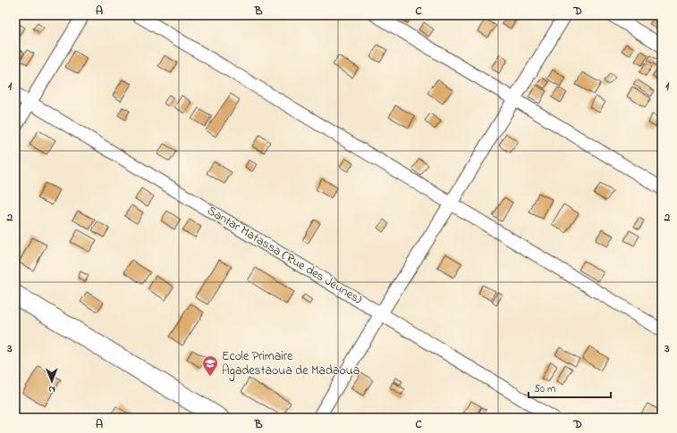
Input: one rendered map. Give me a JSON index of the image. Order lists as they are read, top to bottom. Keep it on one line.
{"streets":{"street":["Santar Matassa (Rue des Jeunes)"]},"places":{"school or university":["Ecole Primaire Agadestaoua de Madaoua"]},"scale_bar":"50 m","north":"bottom","grid":{"columns":["A","B","C","D"],"rows":["1","2","3"]}}
